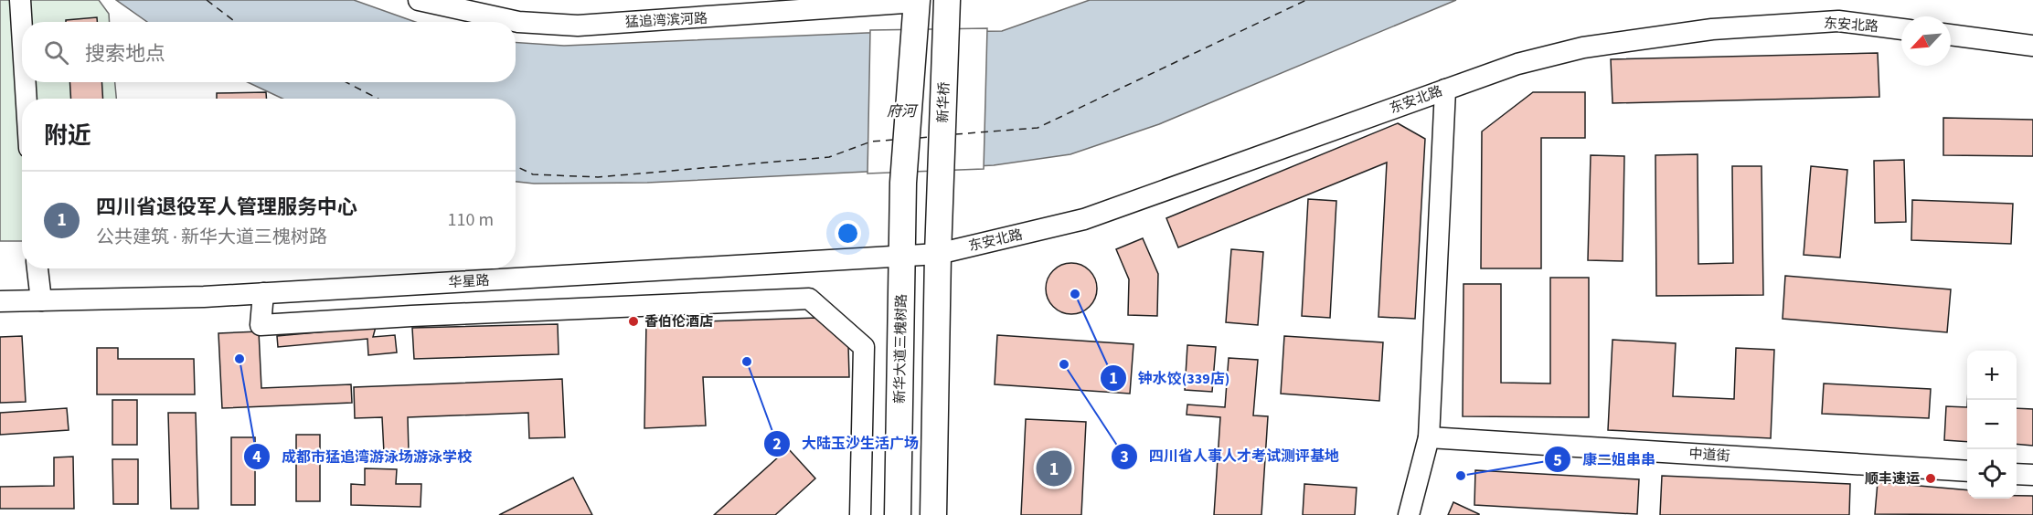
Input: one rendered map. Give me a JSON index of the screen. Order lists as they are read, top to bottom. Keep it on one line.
{"streets":{"main road":["新华桥","新华大道三槐树路"],"street":["猛追湾滨河路","东安北路","华星路","中道街"]},"crossings":[["猛追湾滨河路","新华大道三槐树路"],["东安北路","新华桥"],["东安北路","华星路"],["新华桥","华星路"],["华星路","新华大道三槐树路"]],"water":["府河"],"places":["钟水饺(339店)","香伯伦酒店","成都市猛追湾游泳场游泳学校","大陆玉沙生活广场","四川省人事人才考试测评基地","康二姐串串","顺丰速运"],"north":"bottom left","page":{"search":"搜索地点","heading":"附近","list":[{"mark":"1","name":"四川省退役军人管理服务中心","note":"公共建筑 · 新华大道三槐树路","value":"110 m"}],"map_buttons":["+","−"],"pins":"1"}}
